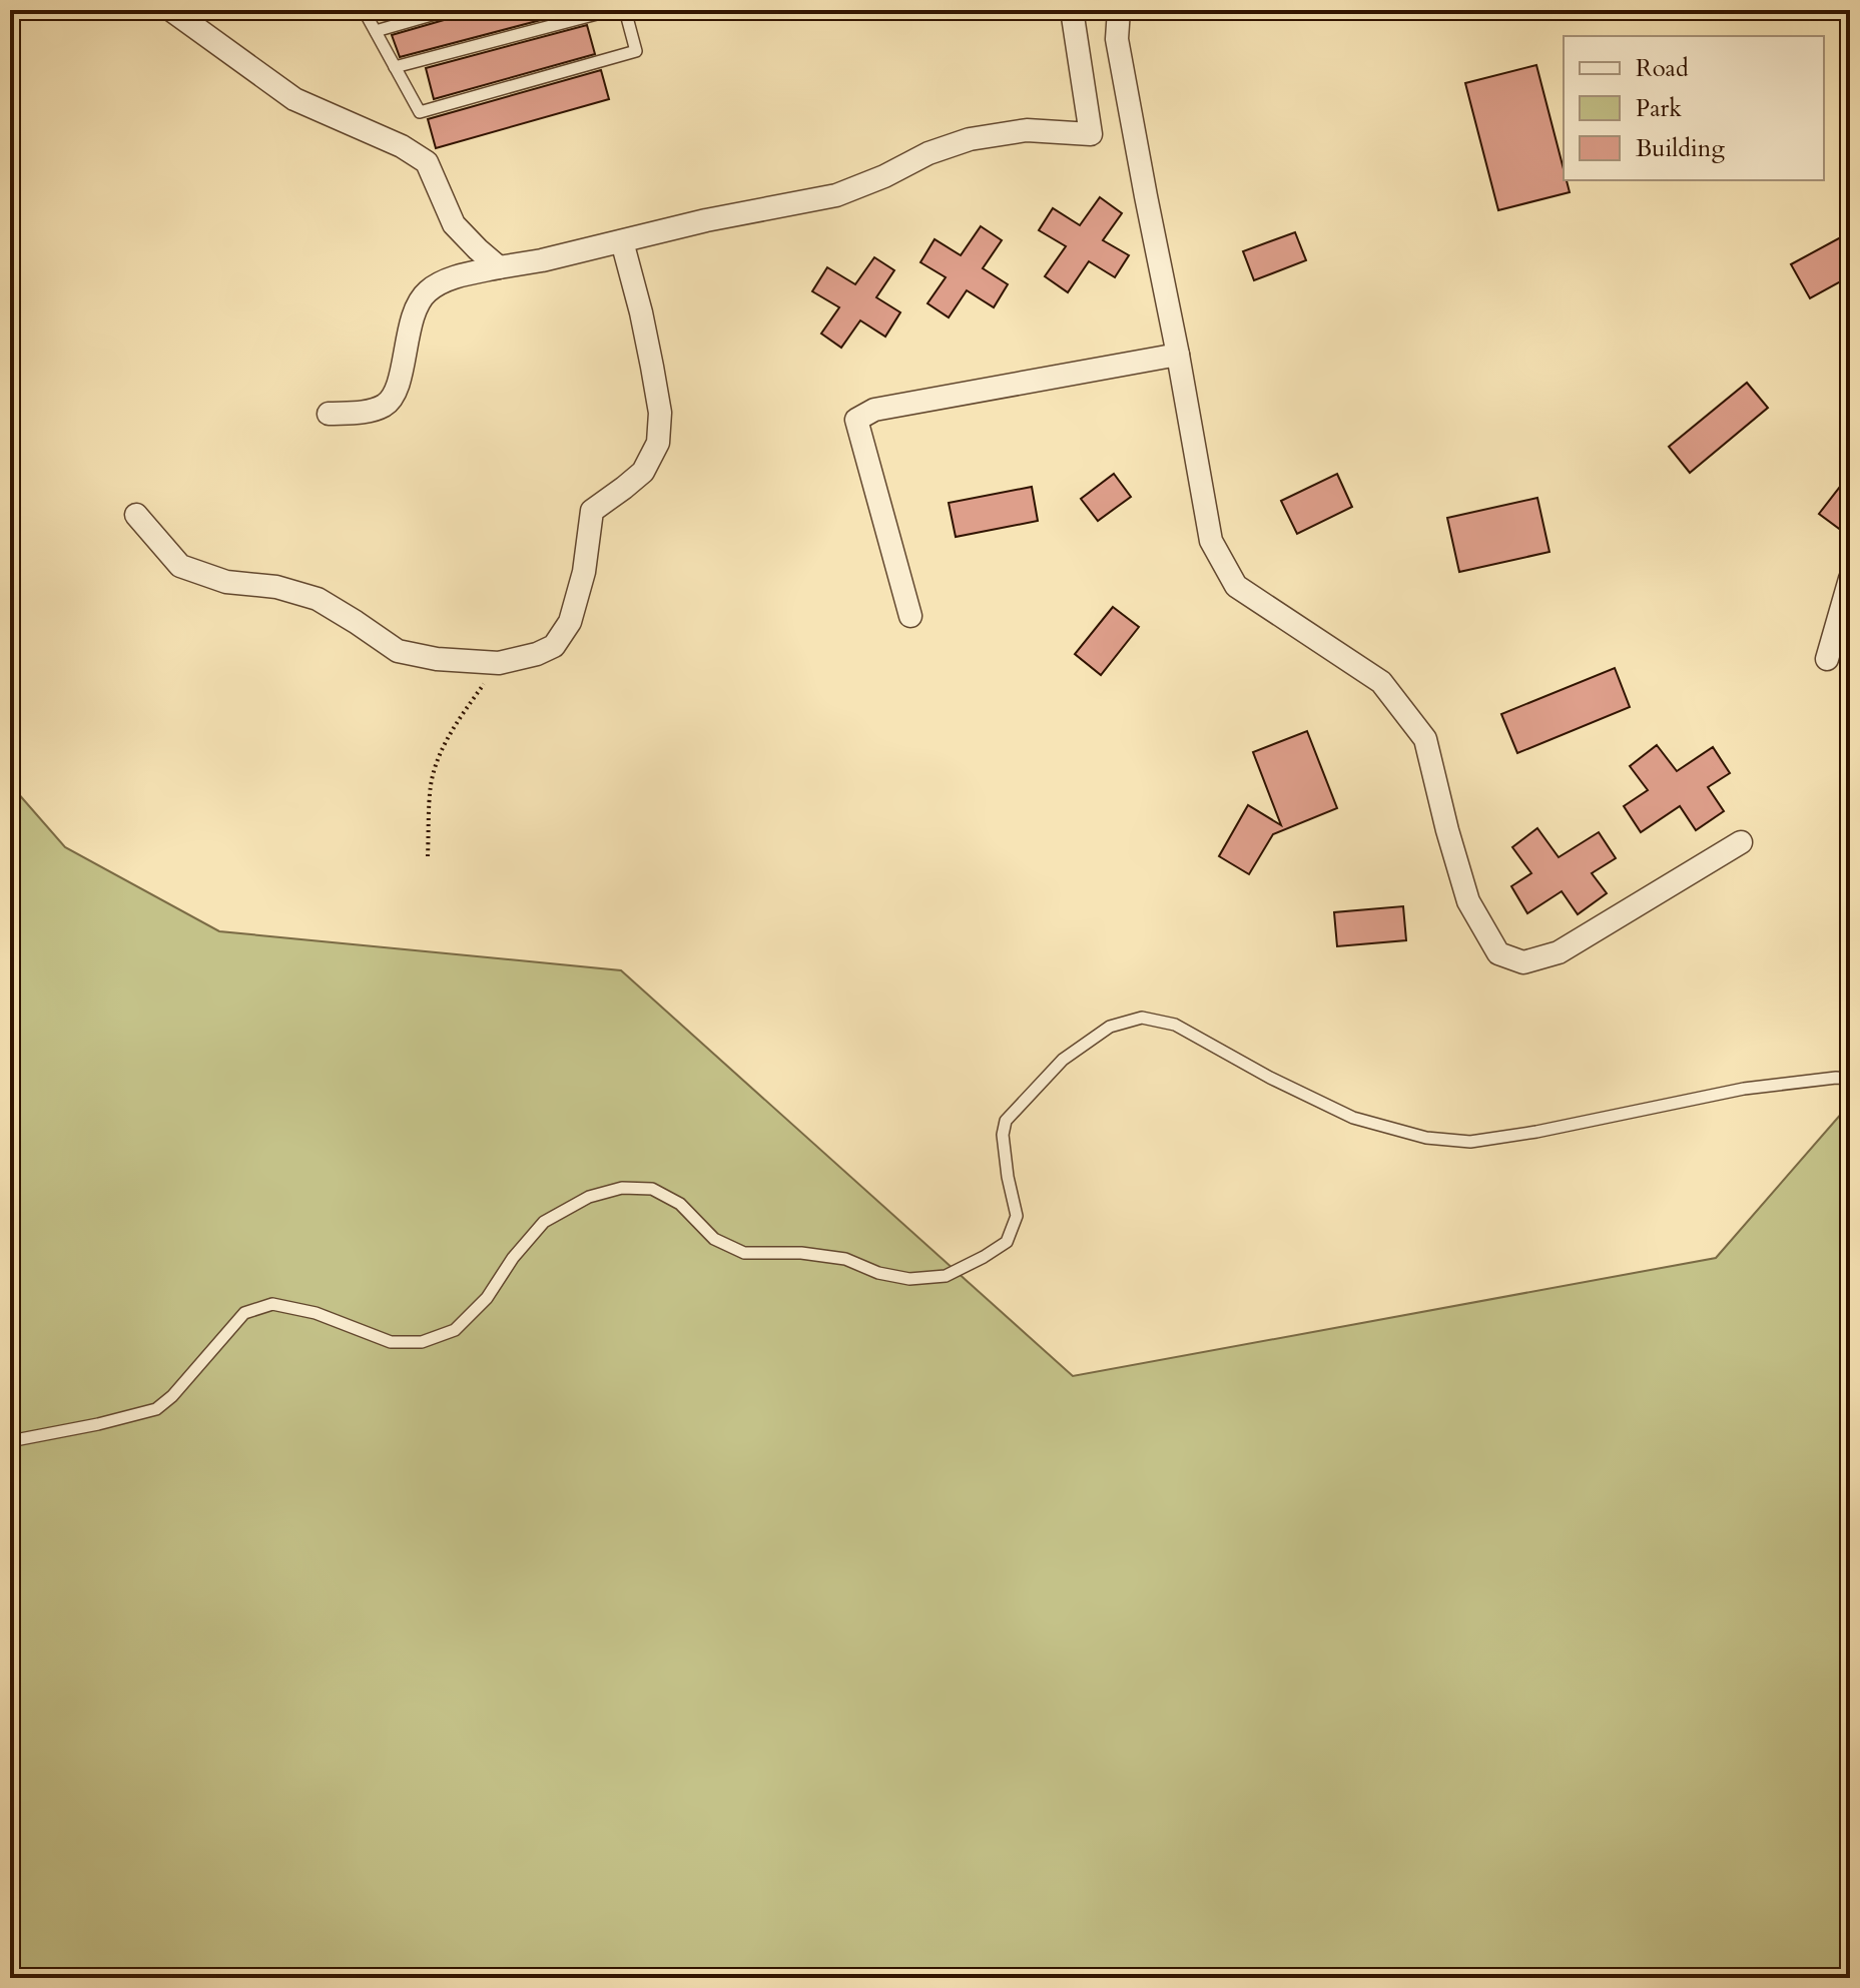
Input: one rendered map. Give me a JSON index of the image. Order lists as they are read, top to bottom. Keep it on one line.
{"legend":["Road","Park","Building"]}
